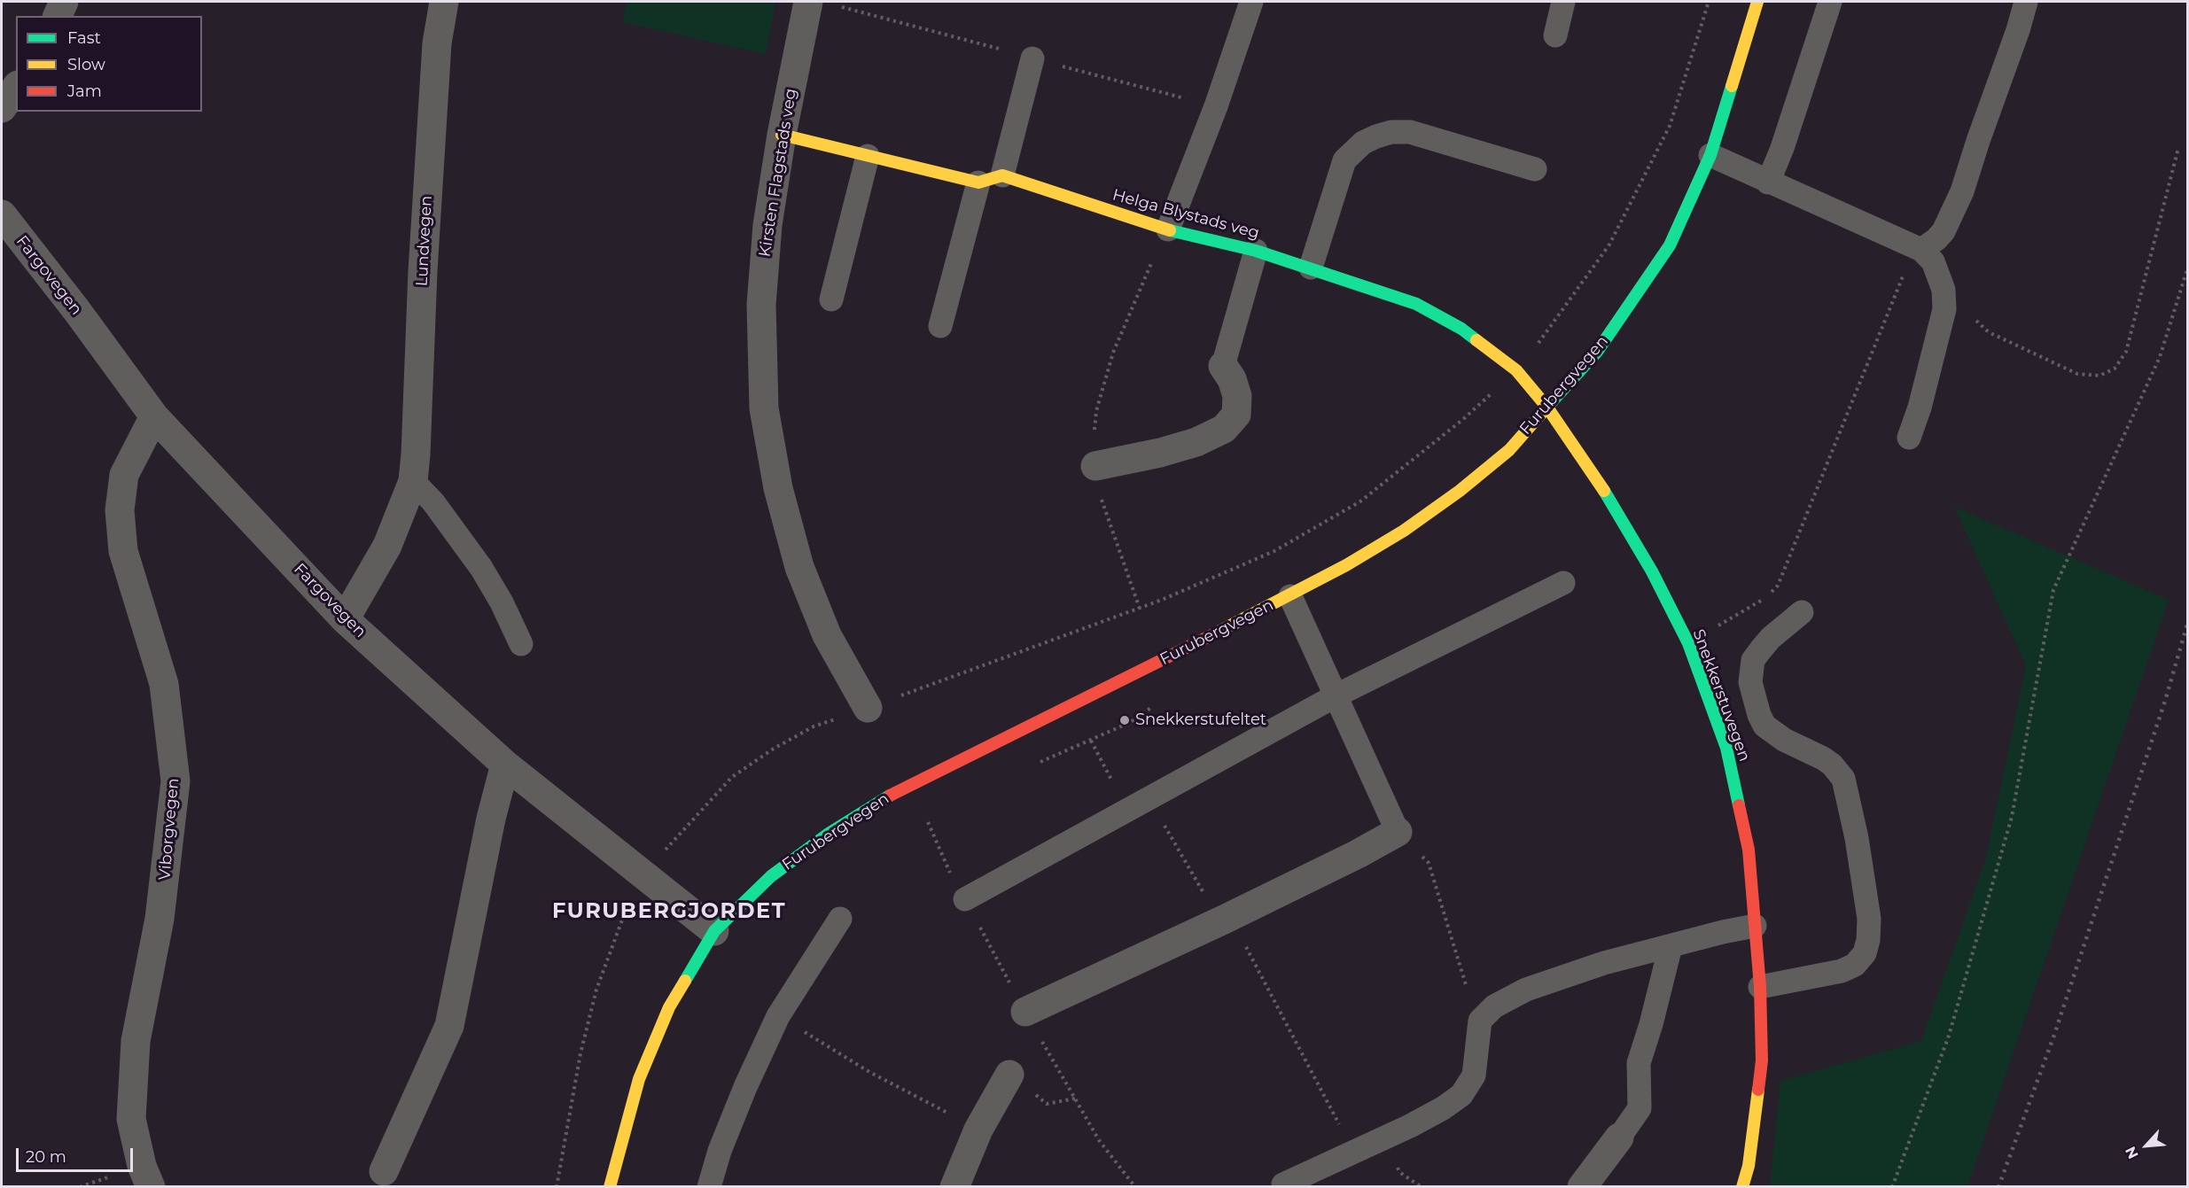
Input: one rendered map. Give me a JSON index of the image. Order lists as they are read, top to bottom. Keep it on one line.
{"streets":{"main road":["Helga Blystads veg","Furubergvegen","Snekkerstuvegen"],"street":["Kirsten Flagstads veg","Lundvegen","Fargovegen","Viborgvegen"]},"crossings":[["Helga Blystads veg","Furubergvegen"],["Helga Blystads veg","Snekkerstuvegen"],["Lundvegen","Fargovegen"],["Fargovegen","Furubergvegen"],["Fargovegen","Viborgvegen"],["Furubergvegen","Snekkerstuvegen"]],"districts":["FURUBERGJORDET"],"places":["Snekkerstufeltet"],"legend":["Fast","Slow","Jam"],"scale_bar":"20 m","north":"bottom left"}
